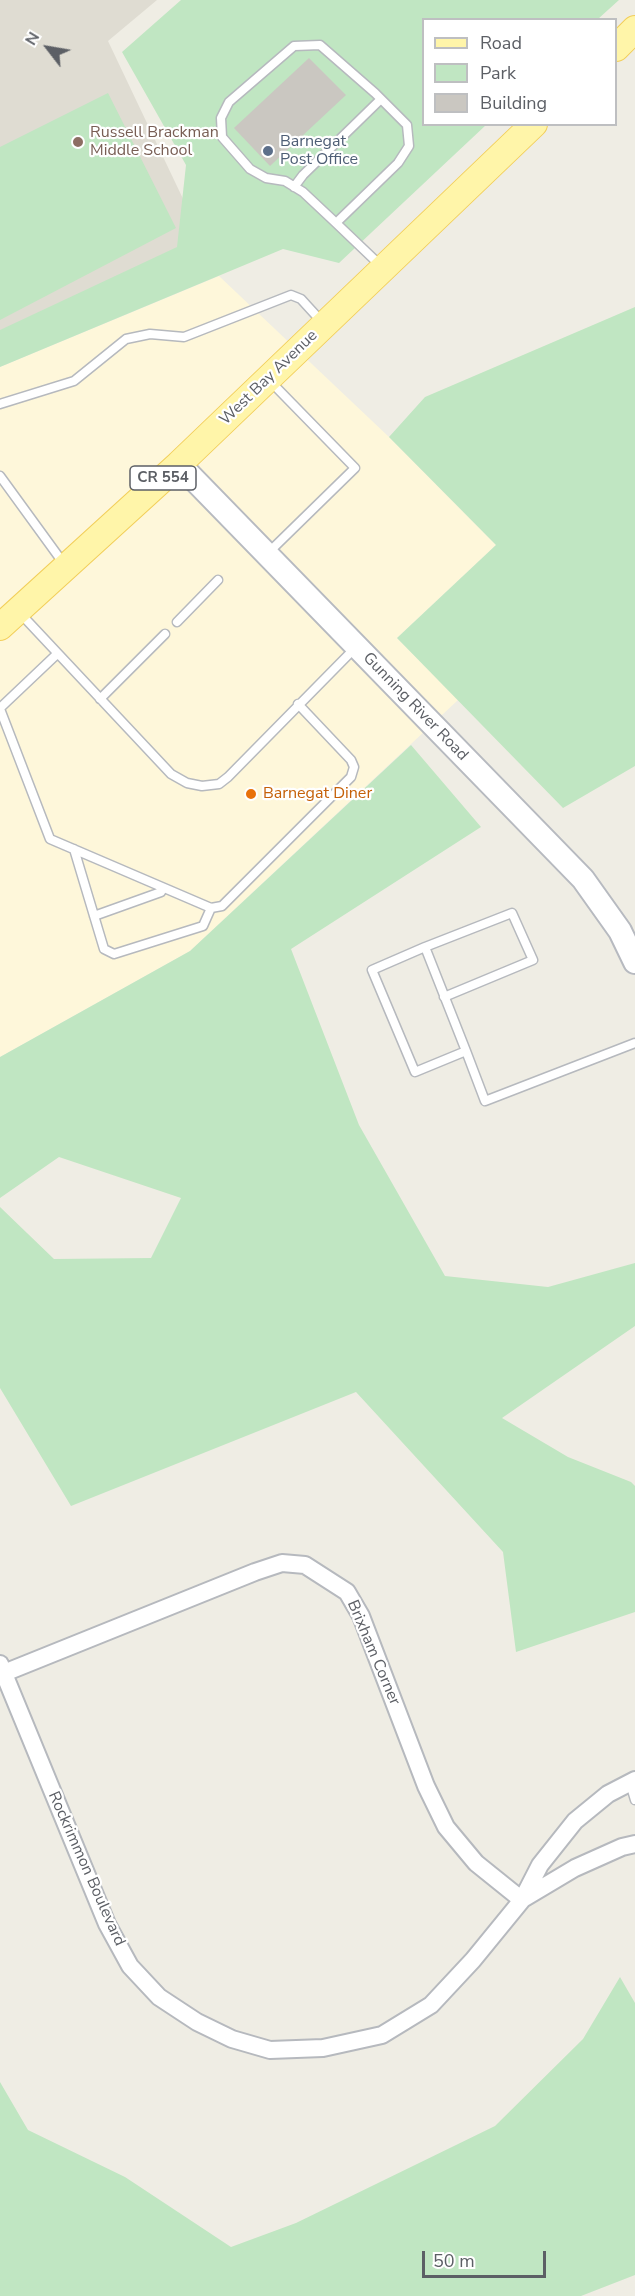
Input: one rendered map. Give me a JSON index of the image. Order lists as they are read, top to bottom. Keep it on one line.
{"streets":{"main road":["West Bay Avenue","CR 554"],"street":["Gunning River Road","Brixham Corner","Rockrimmon Boulevard"]},"crossings":[["West Bay Avenue","Gunning River Road"],["Brixham Corner","Rockrimmon Boulevard"]],"places":["Russell Brackman Middle School","Barnegat Post Office","Barnegat Diner"],"legend":["Road","Park","Building"],"scale_bar":"50 m","north":"top left"}
